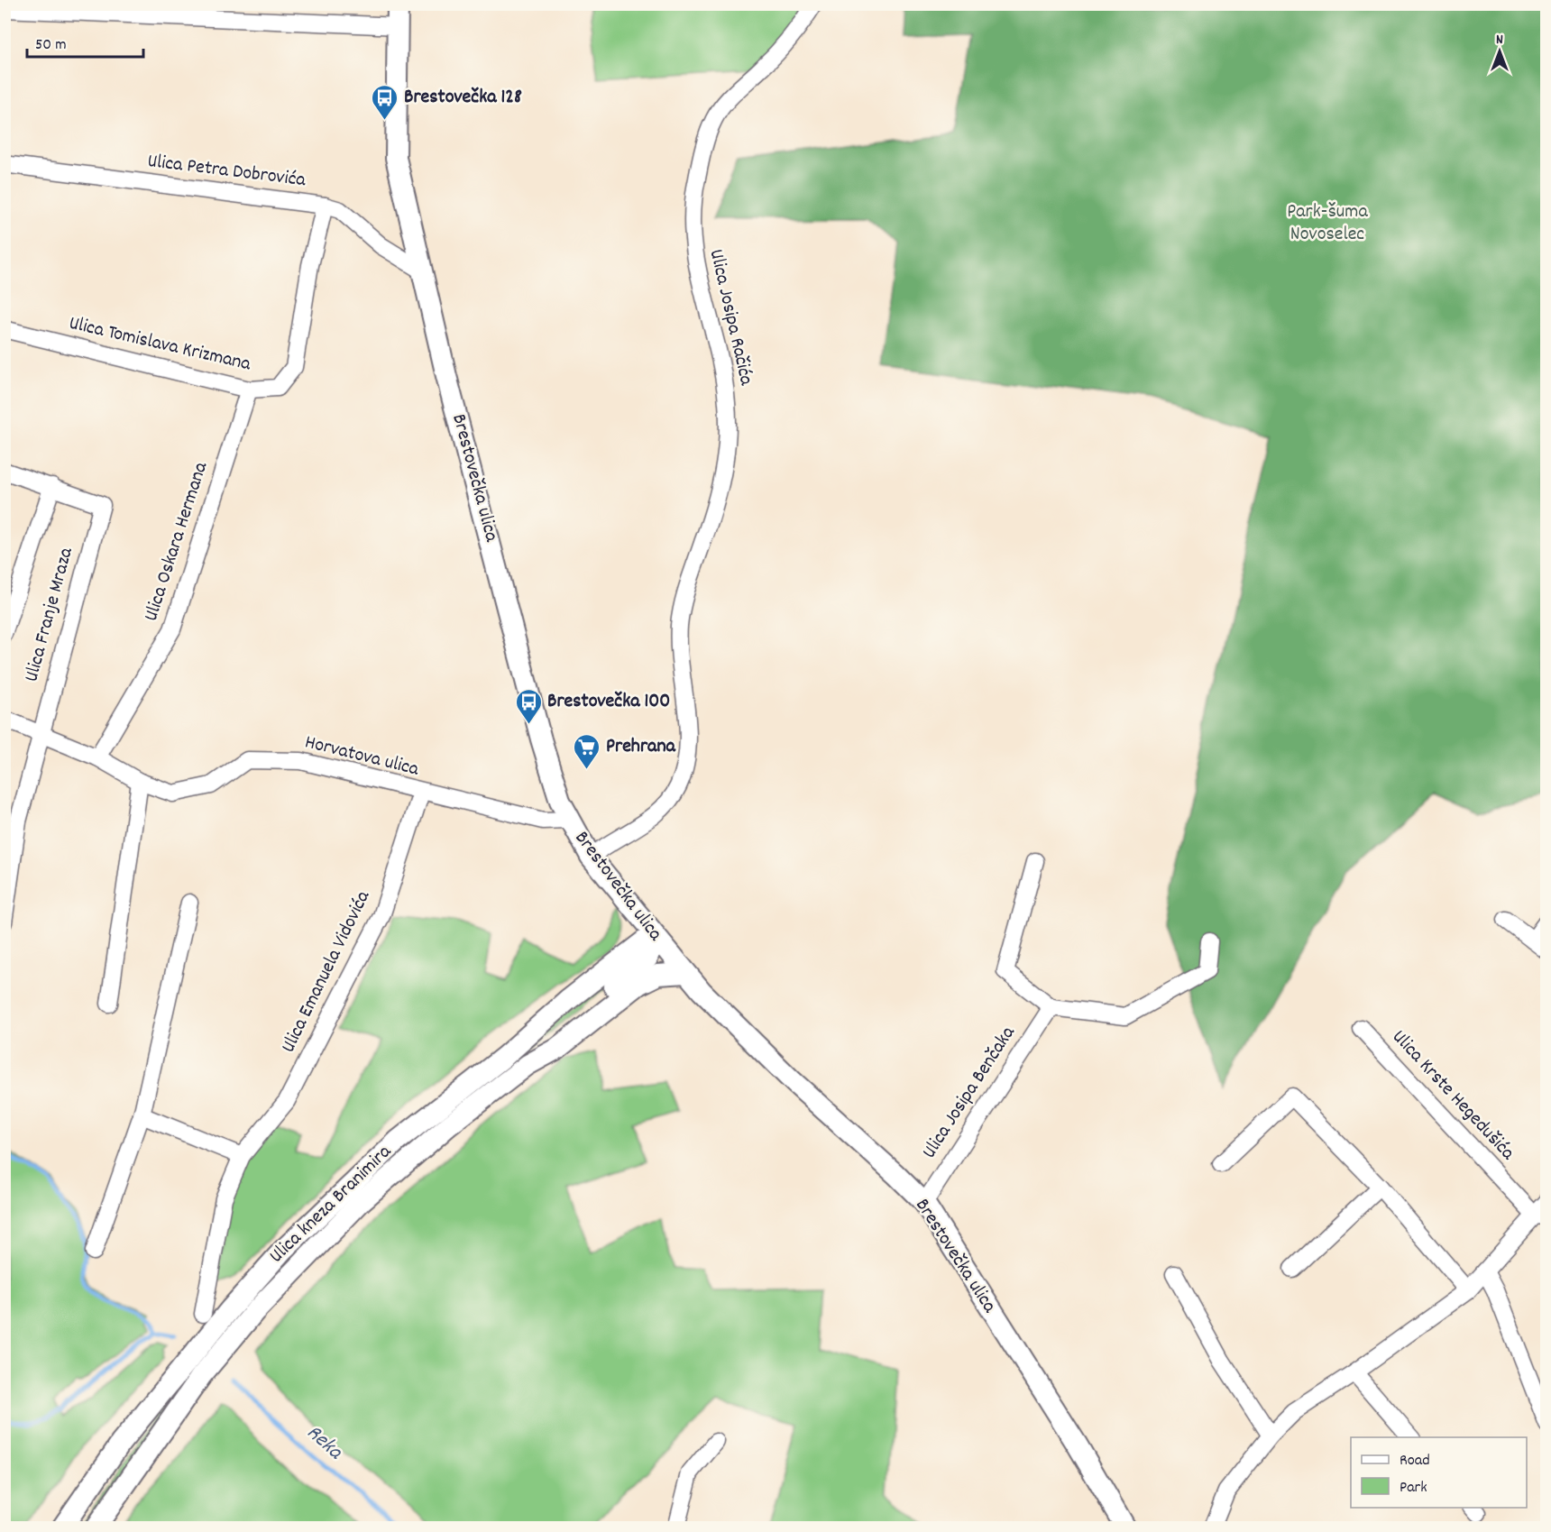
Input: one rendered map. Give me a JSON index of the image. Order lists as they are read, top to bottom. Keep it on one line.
{"streets":{"street":["Ulica Petra Dobrovića","Ulica Josipa Račića","Ulica Tomislava Krizmana","Brestovečka ulica","Ulica Oskara Hermana","Ulica Franje Mraza","Horvatova ulica","Ulica Emanuela Vidovića","Ulica Josipa Benčaka","Ulica Krste Hegedušića","Ulica kneza Branimira"]},"crossings":[["Ulica Petra Dobrovića","Ulica Tomislava Krizmana"],["Ulica Petra Dobrovića","Brestovečka ulica"],["Ulica Josipa Račića","Brestovečka ulica"],["Ulica Tomislava Krizmana","Ulica Oskara Hermana"],["Brestovečka ulica","Horvatova ulica"],["Brestovečka ulica","Ulica Josipa Benčaka"],["Brestovečka ulica","Ulica kneza Branimira"],["Ulica Oskara Hermana","Horvatova ulica"],["Ulica Franje Mraza","Horvatova ulica"],["Horvatova ulica","Ulica Emanuela Vidovića"]],"water":["Reka"],"parks":["Park-šuma Novoselec"],"places":{"bus stop":["Brestovečka 128","Brestovečka 100"],"supermarket":["Prehrana"]},"legend":["Road","Park"],"scale_bar":"50 m","north":"top"}
